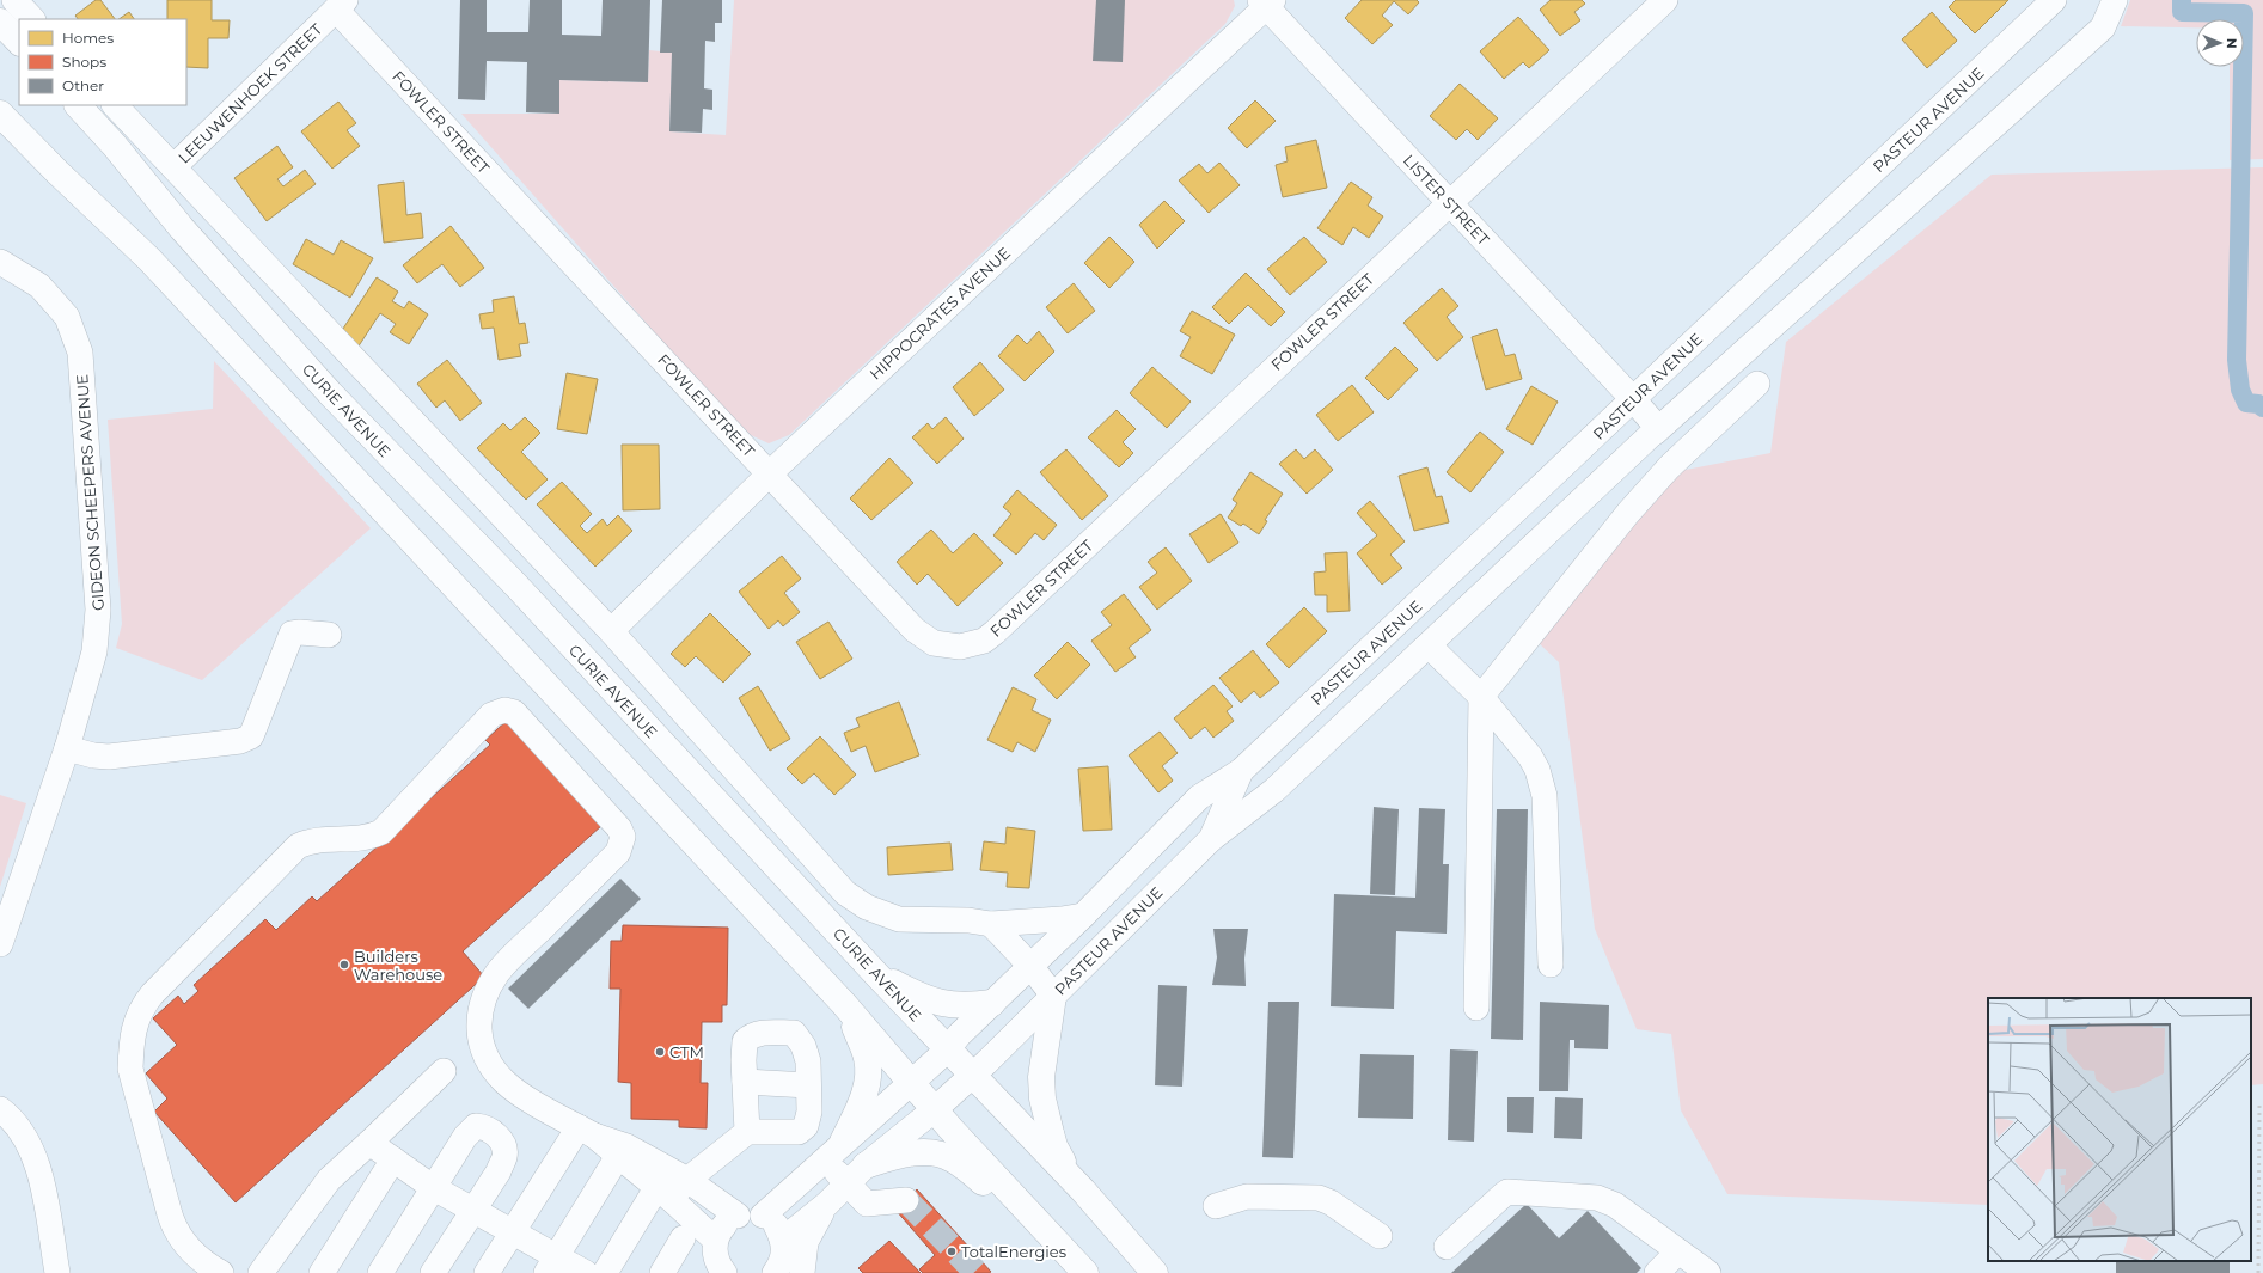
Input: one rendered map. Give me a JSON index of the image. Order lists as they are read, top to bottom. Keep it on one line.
{"streets":{"main road":["CURIE AVENUE"],"street":["LEEUWENHOEK STREET","PASTEUR AVENUE","FOWLER STREET","LISTER STREET","HIPPOCRATES AVENUE","GIDEON SCHEEPERS AVENUE"]},"crossings":[["LEEUWENHOEK STREET","FOWLER STREET"],["PASTEUR AVENUE","LISTER STREET"],["PASTEUR AVENUE","CURIE AVENUE"],["FOWLER STREET","LISTER STREET"],["FOWLER STREET","HIPPOCRATES AVENUE"],["LISTER STREET","HIPPOCRATES AVENUE"]],"places":["Builders Warehouse","CTM","TotalEnergies"],"legend":["Homes","Shops","Other"],"north":"right"}
